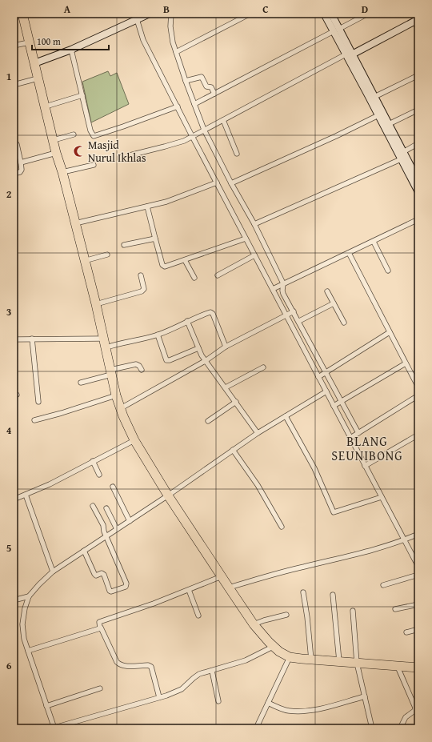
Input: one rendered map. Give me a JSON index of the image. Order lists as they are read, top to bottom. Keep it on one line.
{"districts":["BLANG SEUNIBONG"],"places":{"mosque":["Masjid Nurul Ikhlas"]},"scale_bar":"100 m","grid":{"columns":["A","B","C","D"],"rows":["1","2","3","4","5","6"]}}
